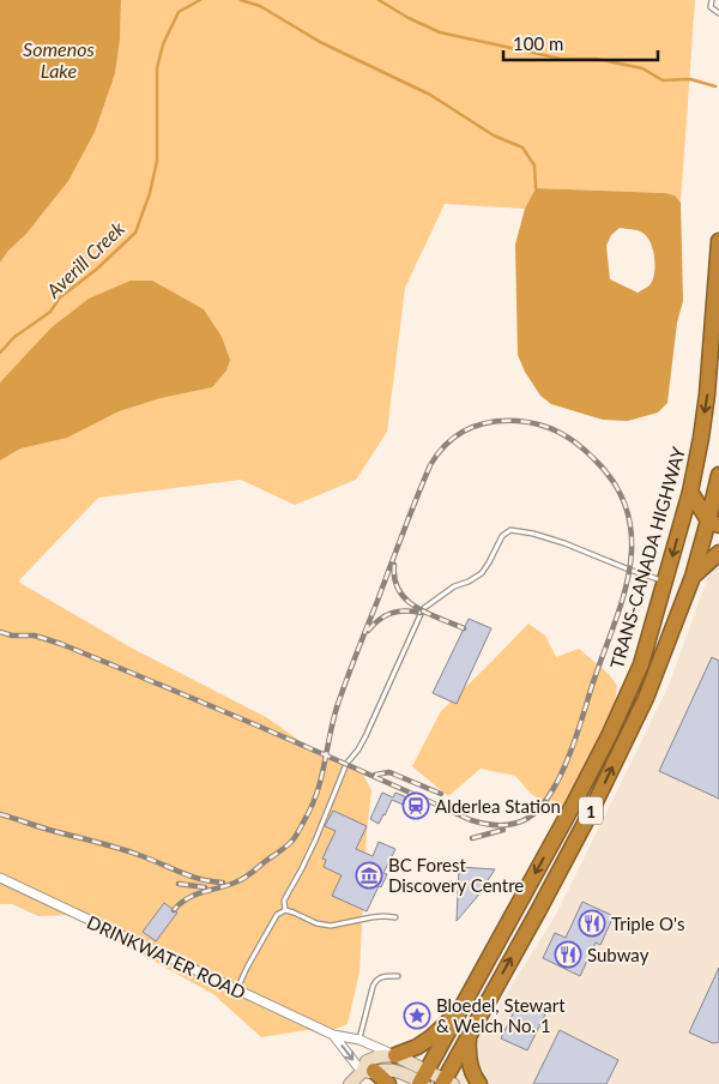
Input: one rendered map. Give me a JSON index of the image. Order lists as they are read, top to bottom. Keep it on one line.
{"streets":{"highway":["TRANS-CANADA HIGHWAY","1"],"street":["DRINKWATER ROAD"]},"water":["Somenos Lake","Averill Creek"],"places":{"station":["Alderlea Station"],"museum":["BC Forest Discovery Centre"],"restaurant":["Triple O's","Subway"],"place":["Bloedel, Stewart & Welch No. 1"]},"scale_bar":"100 m"}
